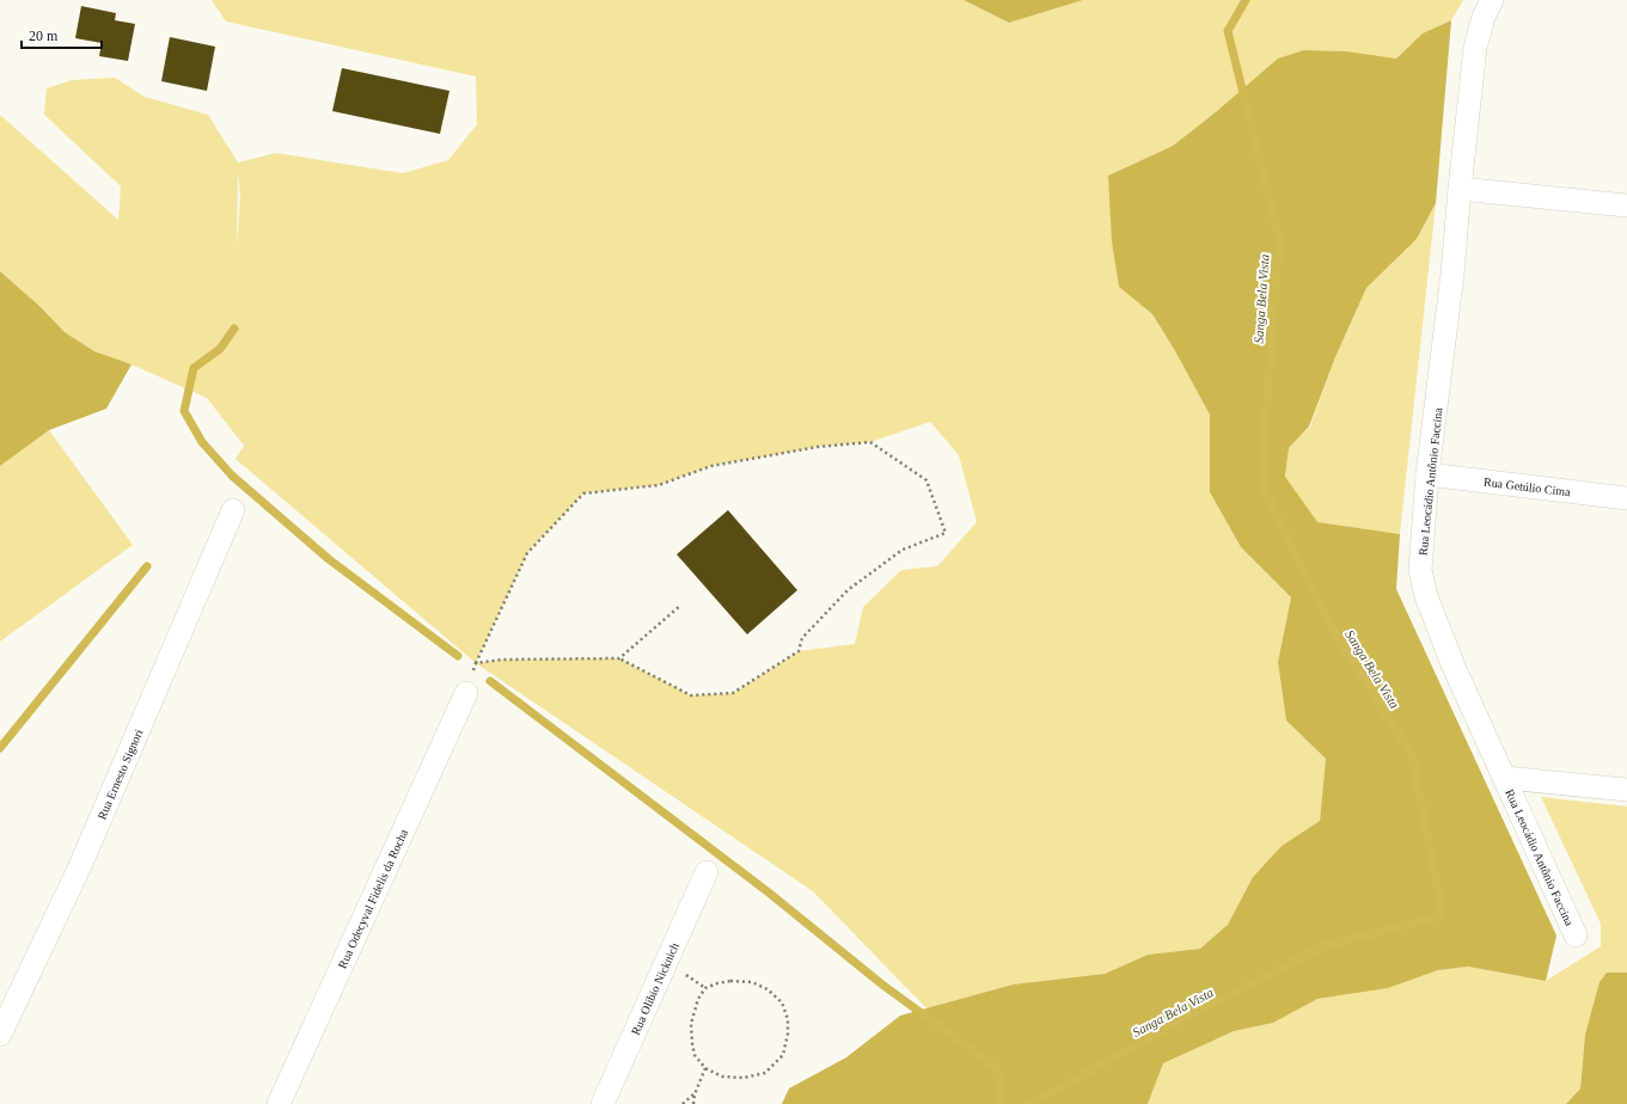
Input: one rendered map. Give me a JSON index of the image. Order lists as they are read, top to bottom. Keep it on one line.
{"streets":{"street":["Rua Leocádio Antônio Faccina","Rua Getúlio Cima","Rua Ernesto Signori","Rua Odecyval Fidelis da Rocha","Rua Olibio Nicknich"]},"crossings":[["Rua Leocádio Antônio Faccina","Rua Getúlio Cima"]],"water":["Sanga Bela Vista"],"scale_bar":"20 m"}
